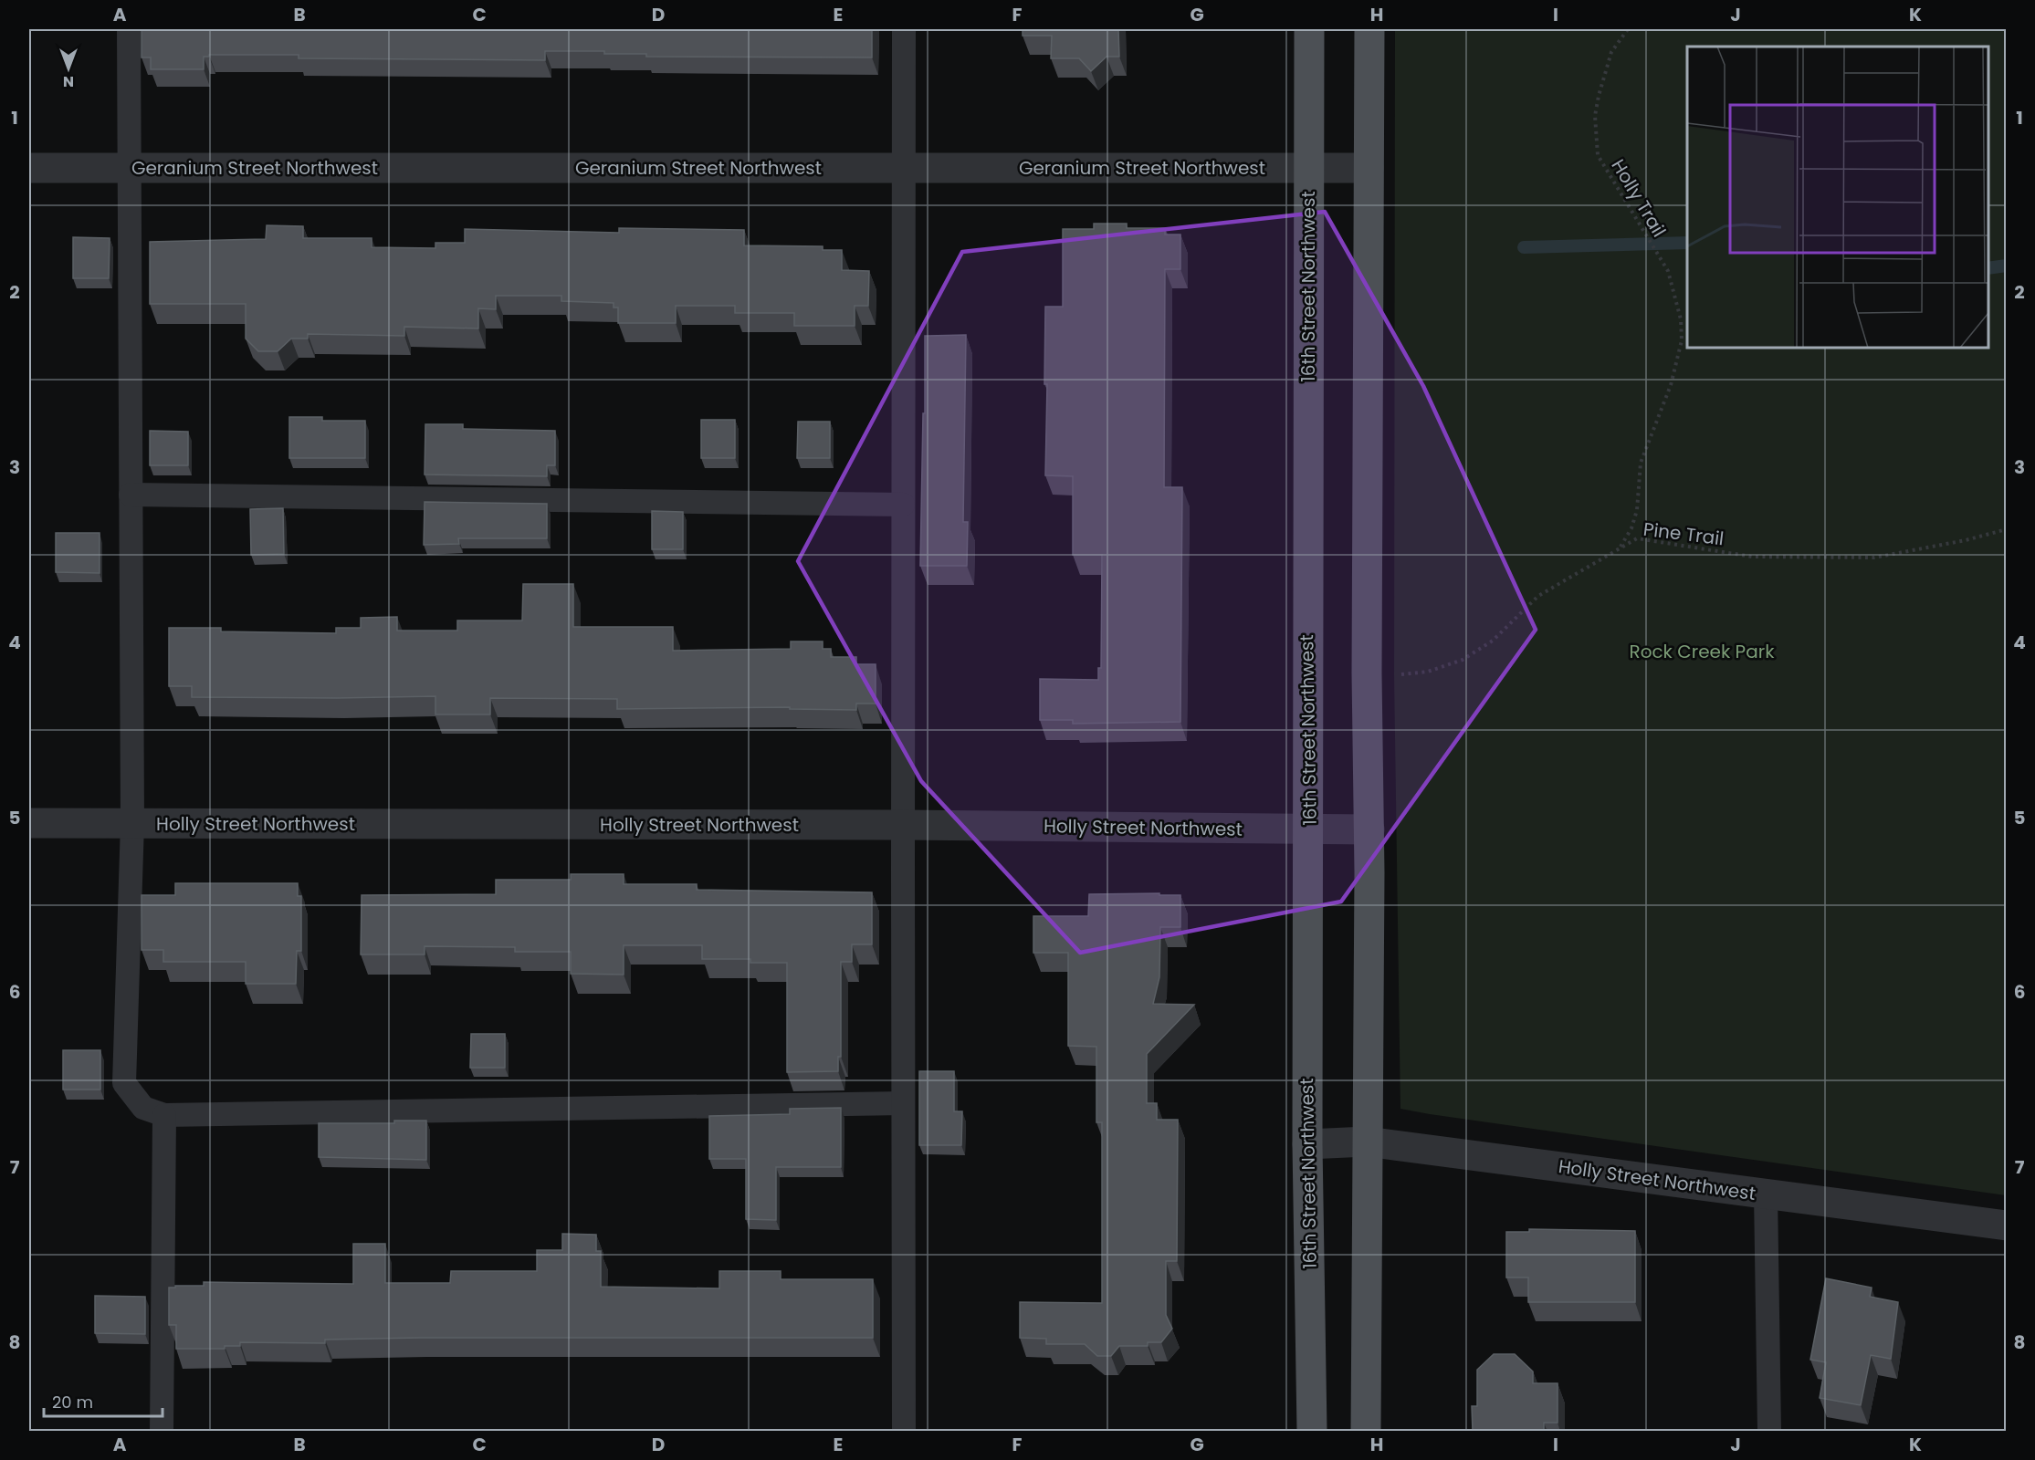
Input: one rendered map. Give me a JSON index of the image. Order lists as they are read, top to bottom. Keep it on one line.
{"streets":{"main road":["16th Street Northwest"],"street":["Geranium Street Northwest","Holly Street Northwest"],"path":["Holly Trail","Pine Trail"]},"crossings":[["Geranium Street Northwest","16th Street Northwest"],["Holly Trail","Pine Trail"],["16th Street Northwest","Holly Street Northwest"]],"parks":["Rock Creek Park"],"scale_bar":"20 m","north":"bottom","grid":{"columns":["A","B","C","D","E","F","G","H","I","J","K"],"rows":["1","2","3","4","5","6","7","8"]}}
